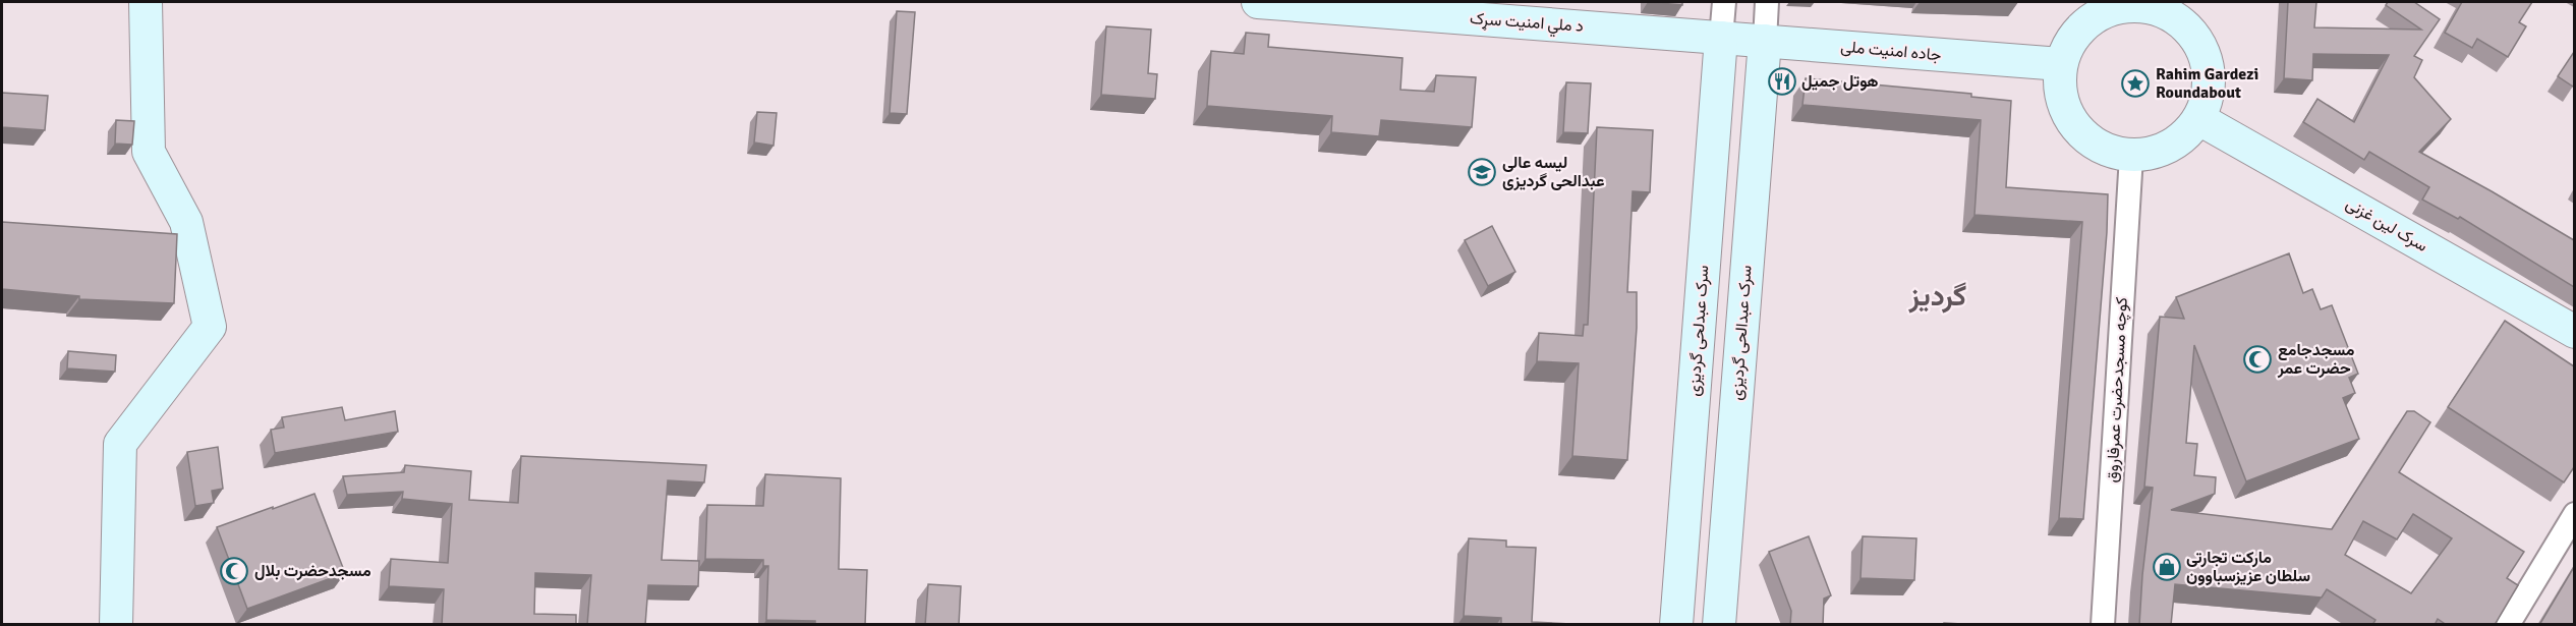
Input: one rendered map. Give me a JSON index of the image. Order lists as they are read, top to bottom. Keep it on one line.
{"streets":{"main road":["د ملي امنیت سړک","جاده امنیت ملی","سرک لین غزنی","سرک عبدلحی گردیزی","سرک عبدالحی گردیزی"],"street":["کوچه مسجدحضرت عمرفاروق"]},"crossings":[["د ملي امنیت سړک","جاده امنیت ملی"],["د ملي امنیت سړک","سرک عبدلحی گردیزی"],["جاده امنیت ملی","سرک لین غزنی"],["جاده امنیت ملی","سرک عبدلحی گردیزی"],["جاده امنیت ملی","سرک عبدالحی گردیزی"],["جاده امنیت ملی","کوچه مسجدحضرت عمرفاروق"],["سرک لین غزنی","کوچه مسجدحضرت عمرفاروق"]],"districts":["گردیز"],"places":{"restaurant":["هوتل جمیل"],"place":["Rahim Gardezi Roundabout"],"school or university":["لیسه عالی عبدالحی گردیزی"],"mosque":["مسجدجامع حضرت عمر","مسجدحضرت بلال"],"shop":["مارکت تجارتی سلطان عزیزسباوون"]}}
